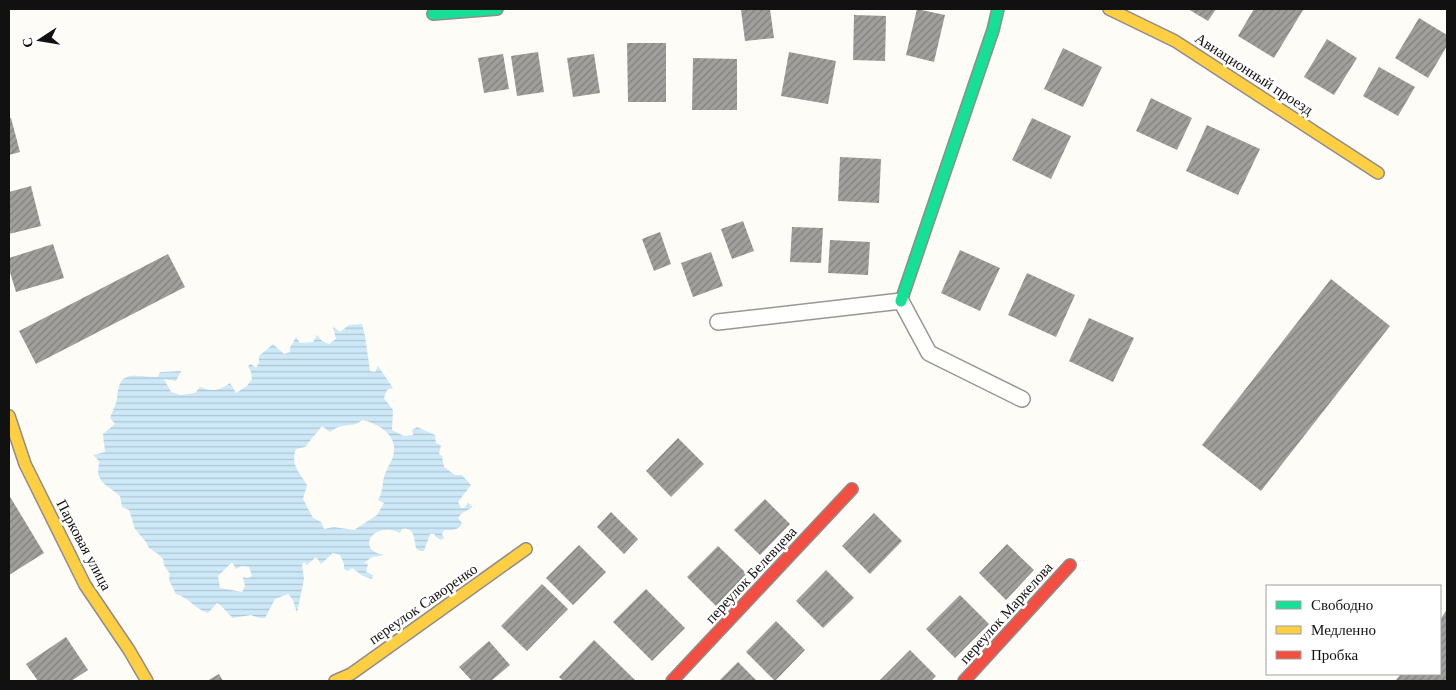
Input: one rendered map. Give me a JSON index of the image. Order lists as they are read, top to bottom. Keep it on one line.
{"streets":{"street":["Авиационный проезд","Парковая улица","переулок Белевцева","переулок Саворенко","переулок Маркелова"]},"legend":["Свободно","Медленно","Пробка"],"north":"left"}
